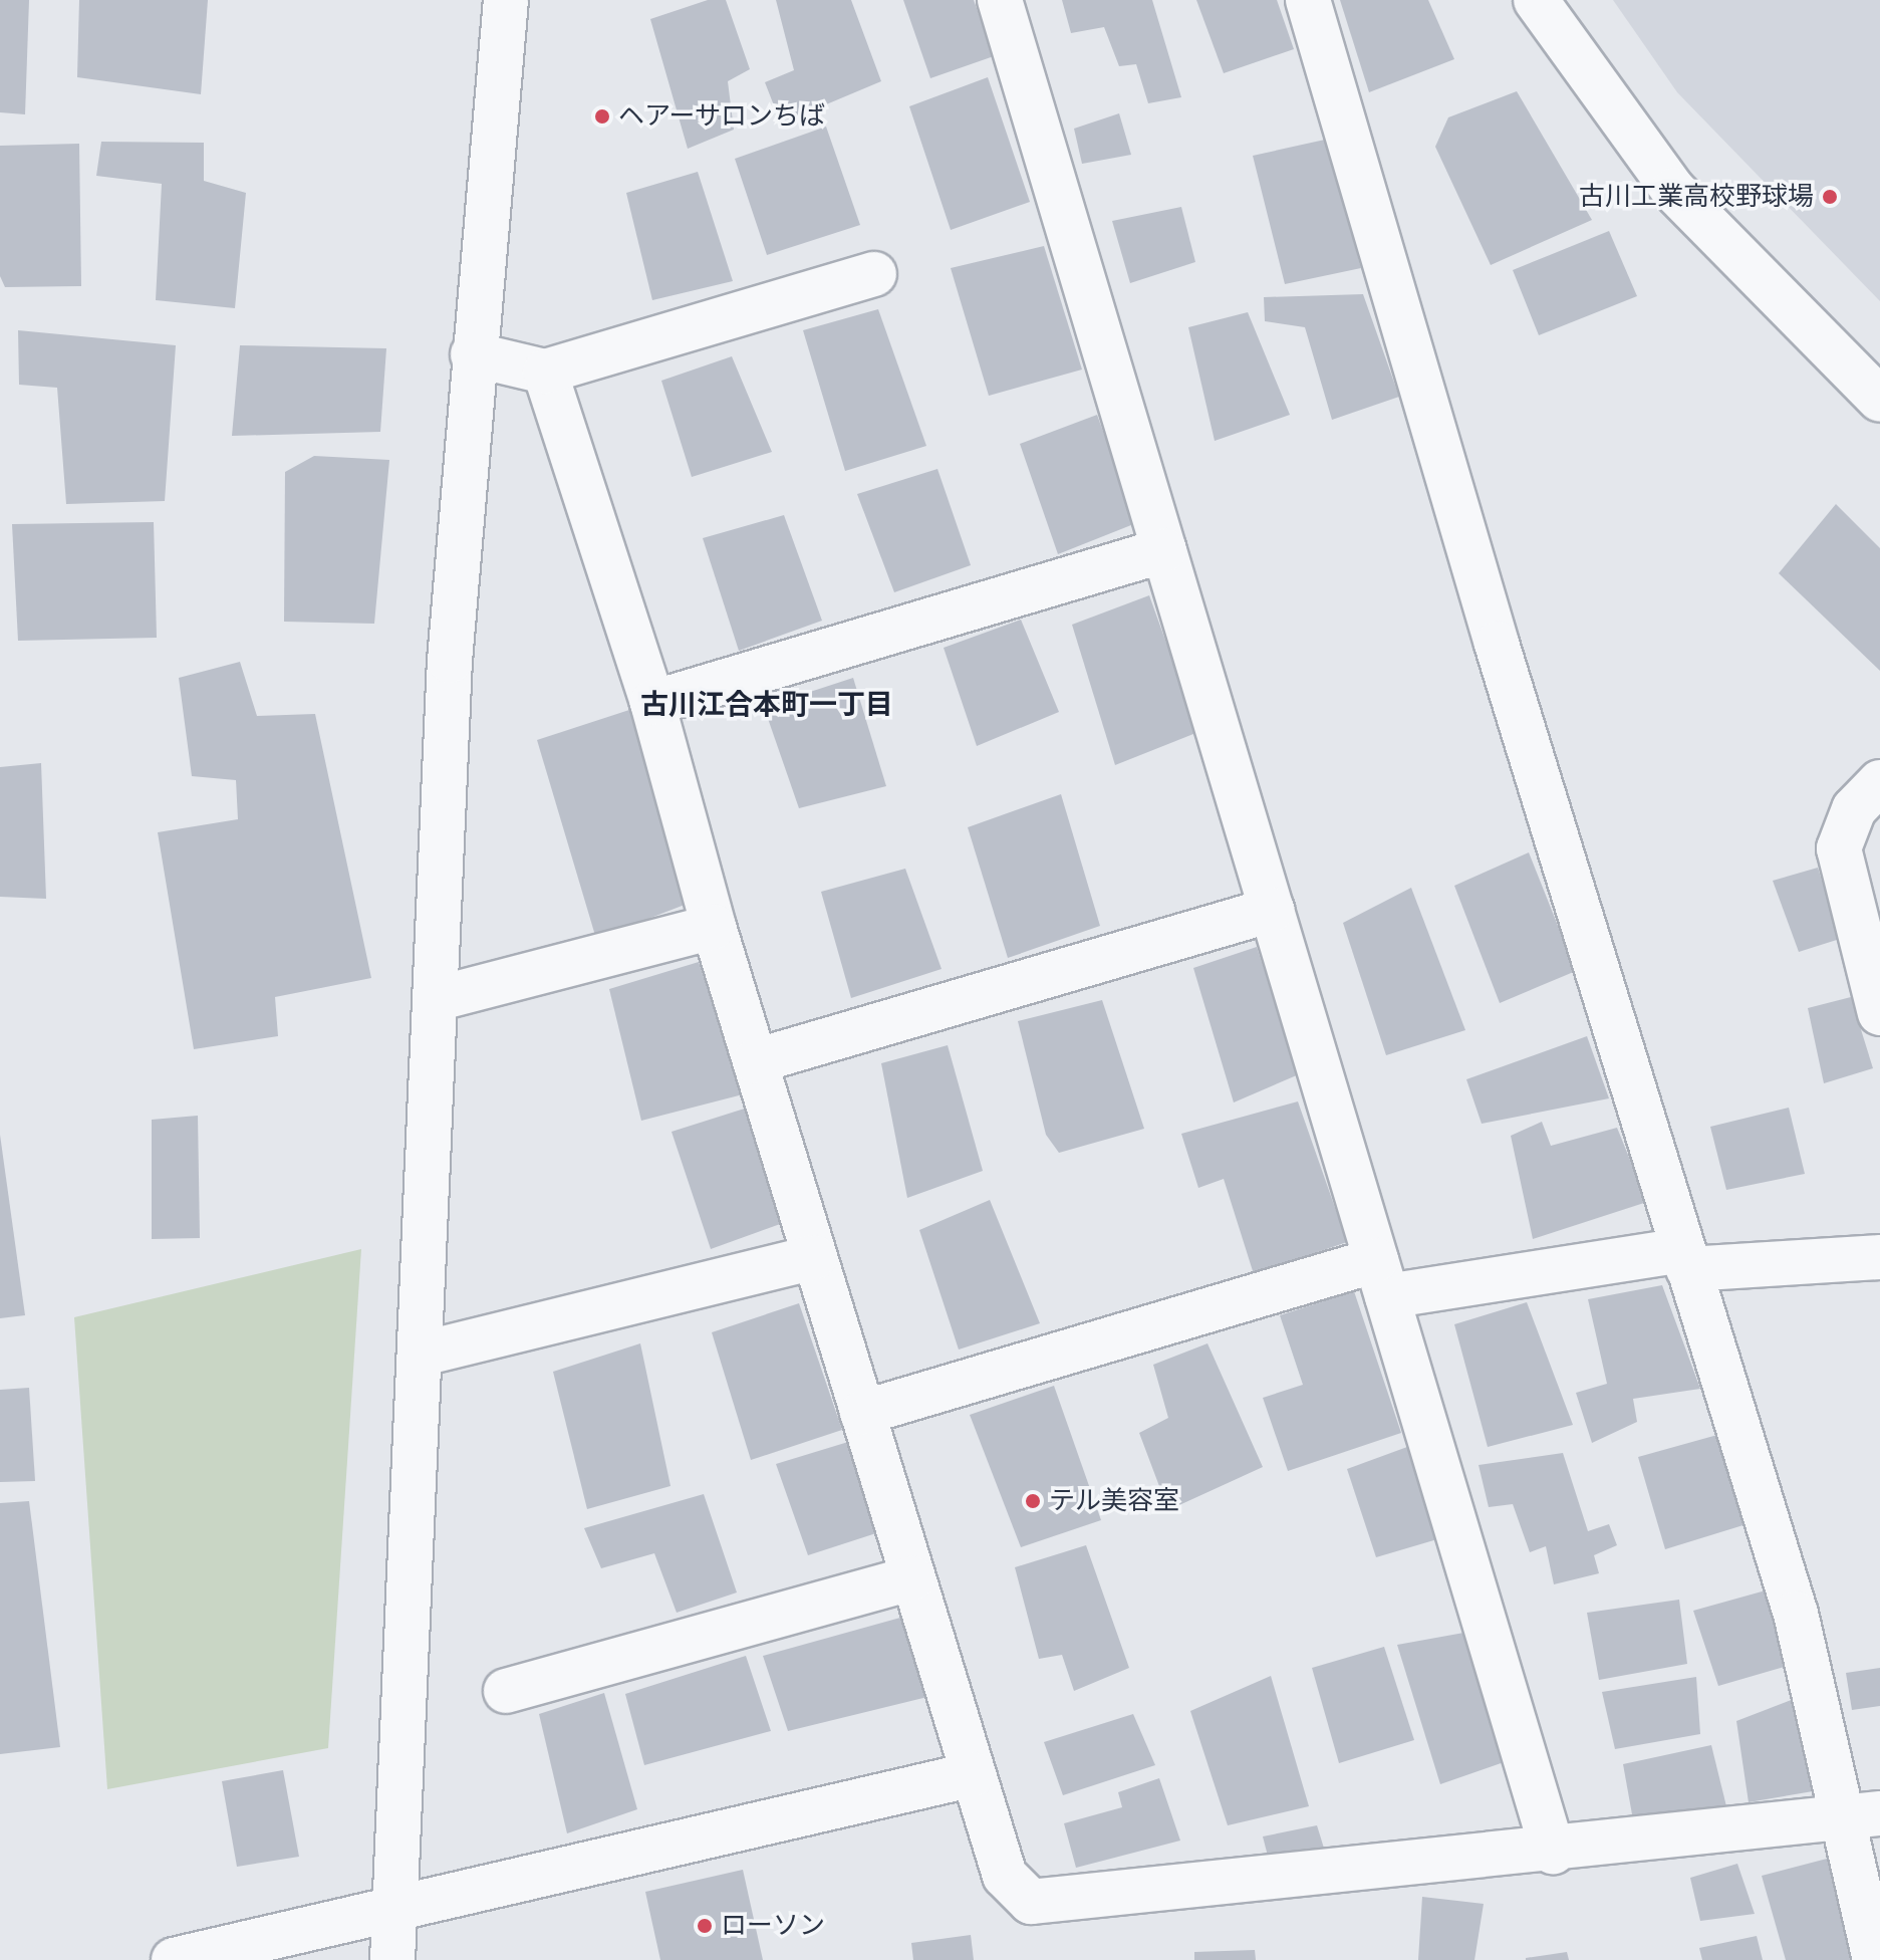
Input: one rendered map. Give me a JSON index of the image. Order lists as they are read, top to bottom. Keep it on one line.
{"districts":["古川江合本町一丁目"],"places":["ヘアーサロンちば","古川工業高校野球場","テル美容室","ローソン"]}
